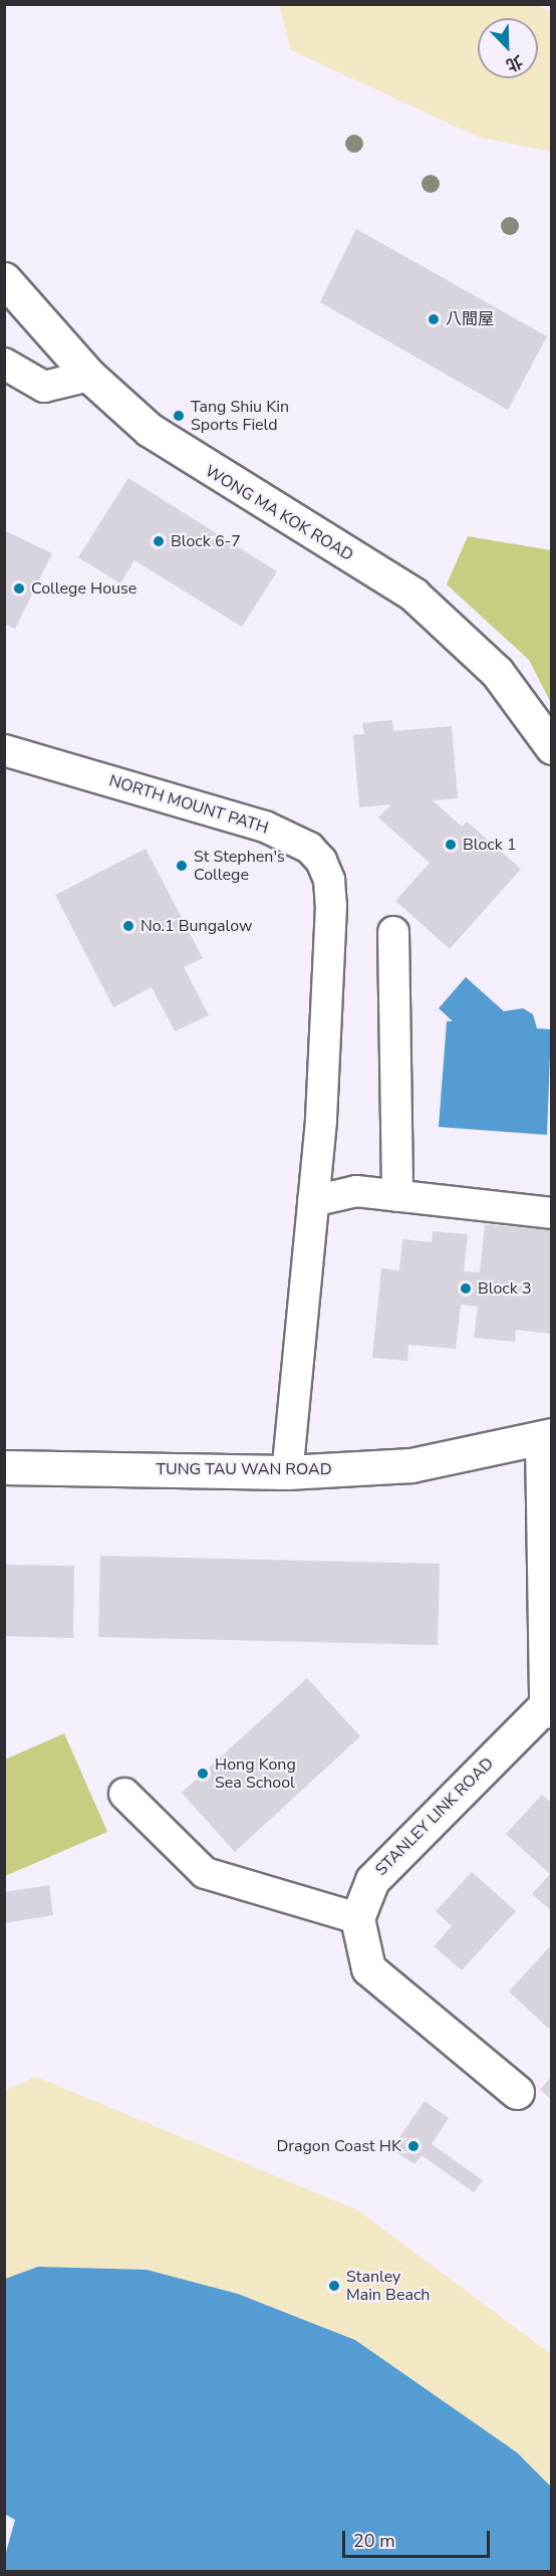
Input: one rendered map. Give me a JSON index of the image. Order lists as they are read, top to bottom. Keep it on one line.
{"streets":{"street":["WONG MA KOK ROAD","TUNG TAU WAN ROAD","STANLEY LINK ROAD"],"lane":["NORTH MOUNT PATH"]},"crossings":[["NORTH MOUNT PATH","TUNG TAU WAN ROAD"]],"places":["八間屋","Tang Shiu Kin Sports Field","Block 6-7","College House","Block 1","St Stephen's College","No.1 Bungalow","Block 3","Hong Kong Sea School","Dragon Coast HK","Stanley Main Beach"],"scale_bar":"20 m","north":"bottom right"}
